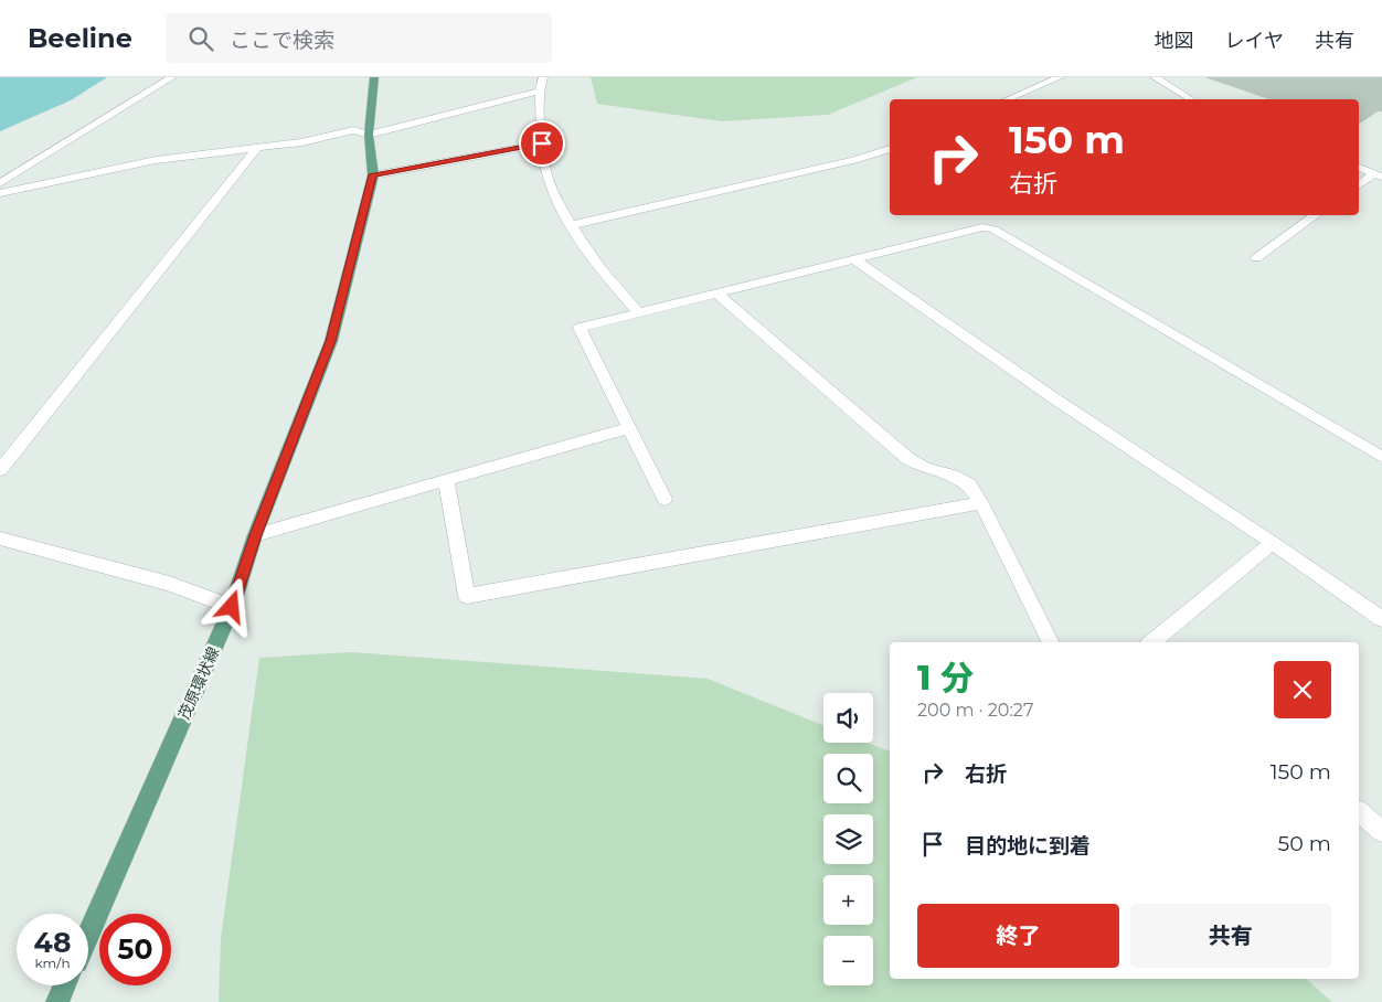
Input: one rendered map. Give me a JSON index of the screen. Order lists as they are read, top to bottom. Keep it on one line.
{"streets":{"main road":["茂原環状線"]},"page":{"header":"Beeline","search":"ここで検索","nav":["地図","レイヤ","共有"],"turn":["150 m","右折"],"heading":["1 分","200 m · 20:27"],"map_buttons":["+","−"],"list":[{"name":"右折","value":"150 m"},{"name":"目的地に到着","value":"50 m"}],"buttons":["終了","共有"],"speed":"48 km/h","limit":"50"}}
